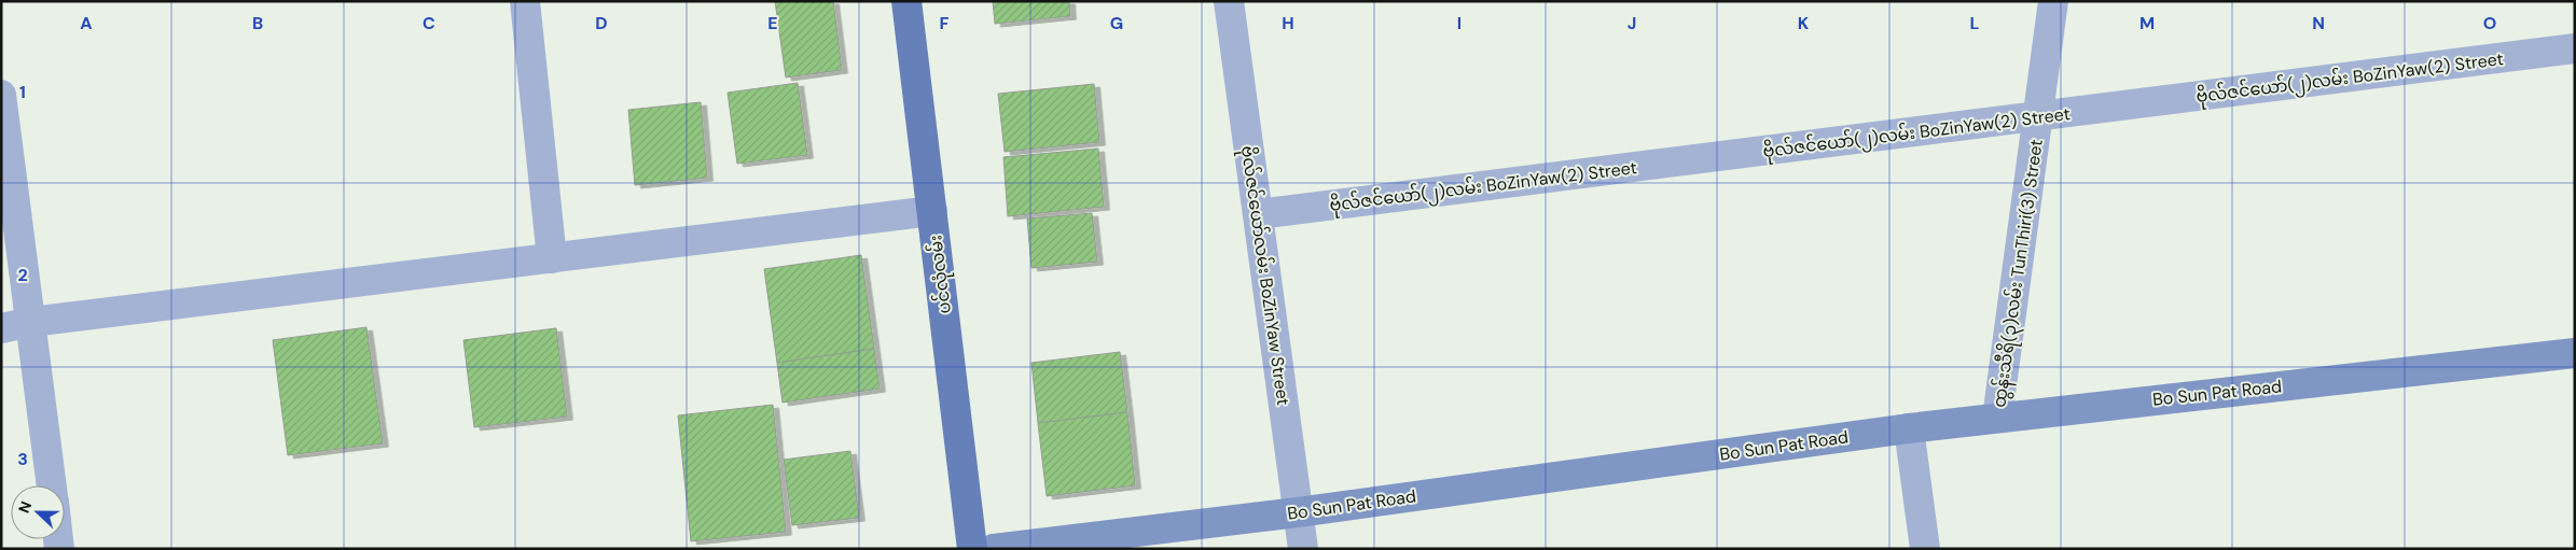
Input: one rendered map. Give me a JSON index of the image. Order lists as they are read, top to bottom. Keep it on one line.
{"streets":{"main road":["ပင်လုံလမ်း"],"street":["ဗိုလ်ဇင်ယော်(၂)လမ်း BoZinYaw(2) Street","ထွန်းသီရိ(၃)လမ်း TunThiri(3) Street","ဗိုလ်ဇင်ယော်လမ်း BoZinYaw Street","Bo Sun Pat Road"]},"crossings":[["ဗိုလ်ဇင်ယော်(၂)လမ်း BoZinYaw(2) Street","ထွန်းသီရိ(၃)လမ်း TunThiri(3) Street"],["ဗိုလ်ဇင်ယော်(၂)လမ်း BoZinYaw(2) Street","ဗိုလ်ဇင်ယော်လမ်း BoZinYaw Street"],["ထွန်းသီရိ(၃)လမ်း TunThiri(3) Street","Bo Sun Pat Road"],["ဗိုလ်ဇင်ယော်လမ်း BoZinYaw Street","Bo Sun Pat Road"]],"north":"left","grid":{"columns":["A","B","C","D","E","F","G","H","I","J","K","L","M","N","O"],"rows":["1","2","3"]}}
